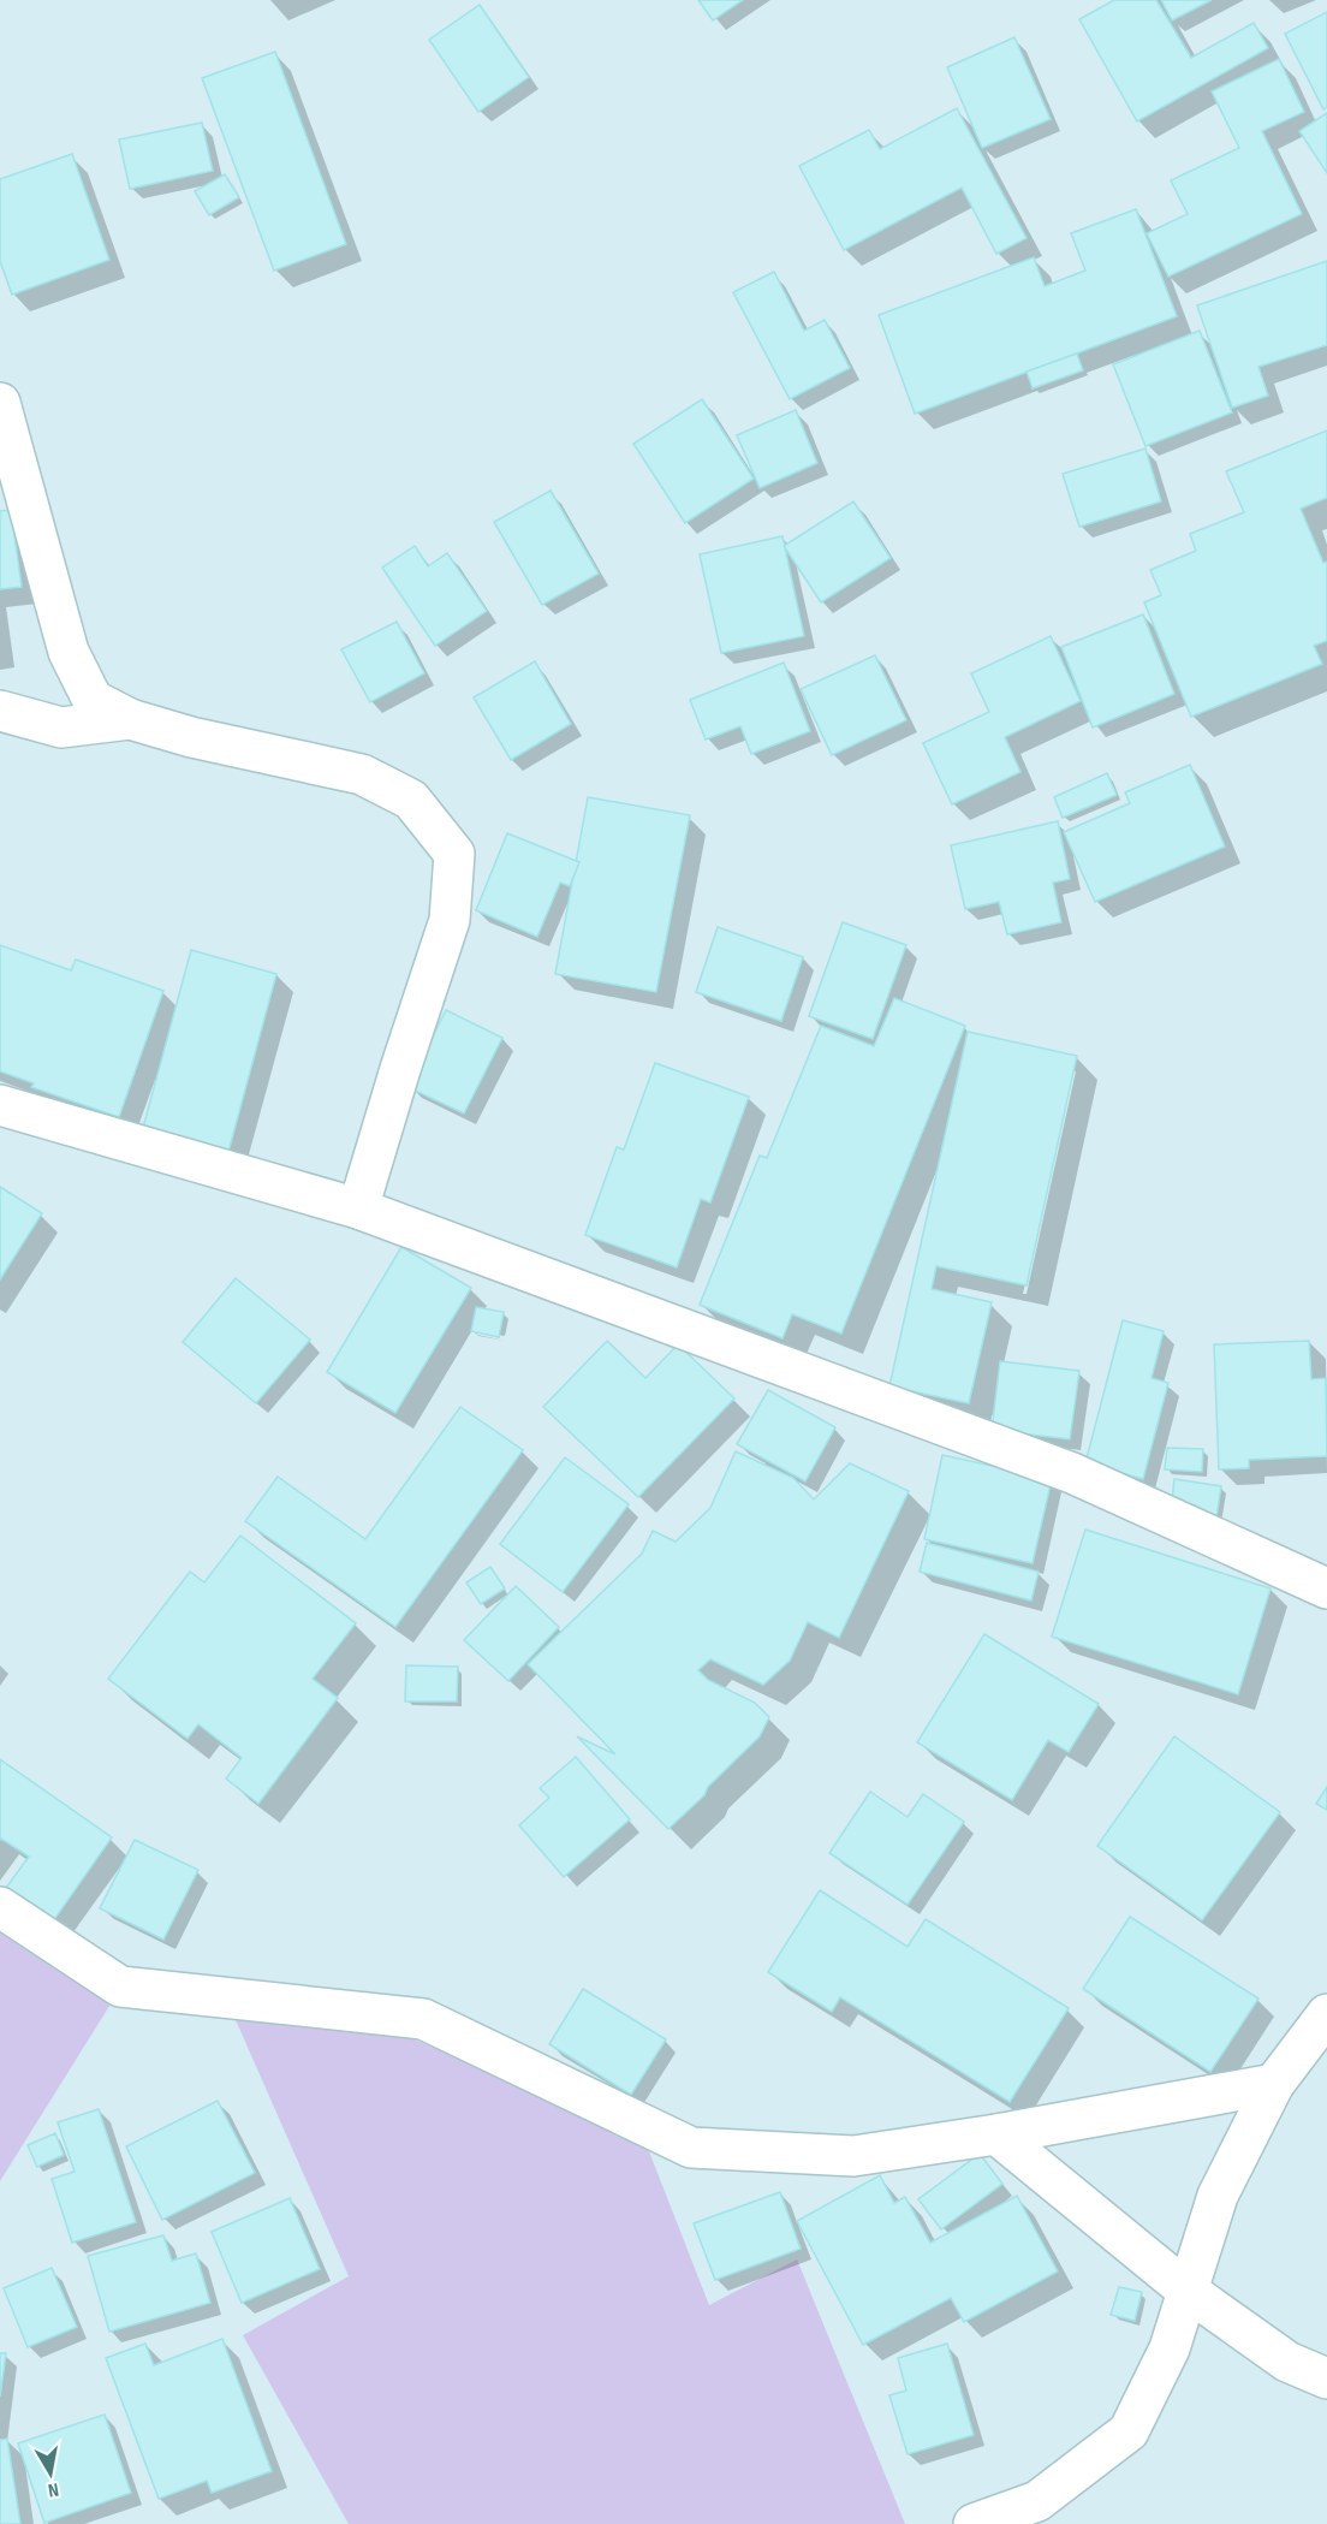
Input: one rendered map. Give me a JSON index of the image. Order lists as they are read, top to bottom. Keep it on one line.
{"north":"bottom"}
